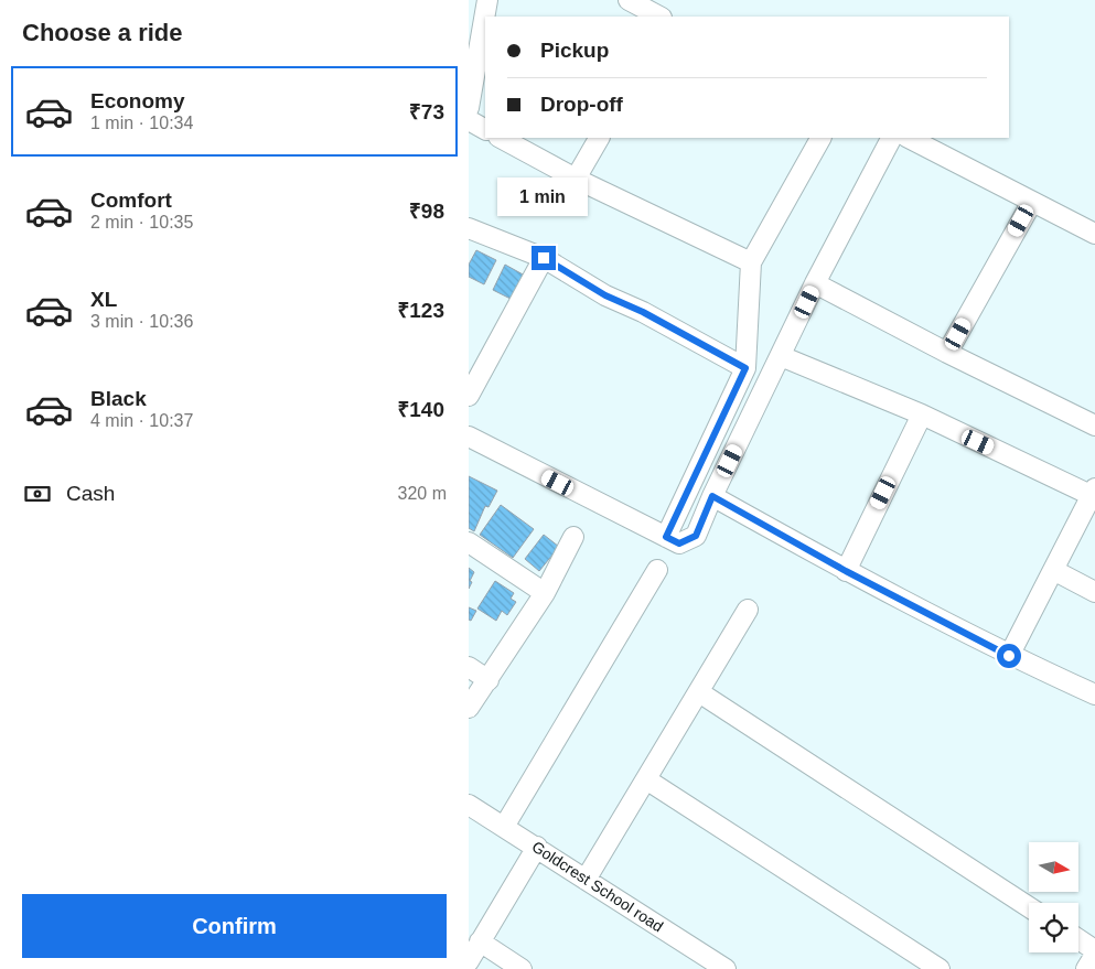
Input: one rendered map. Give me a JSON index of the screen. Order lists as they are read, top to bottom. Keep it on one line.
{"streets":{"street":["Goldcrest School road"]},"north":"right","page":{"heading":"Choose a ride","banner":["Pickup","Drop-off"],"list":[{"name":"Economy","note":"1 min · 10:34","value":"₹73"},{"name":"Comfort","note":"2 min · 10:35","value":"₹98"},{"name":"XL","note":"3 min · 10:36","value":"₹123"},{"name":"Black","note":"4 min · 10:37","value":"₹140"}],"bubble":"1 min","pay":["Cash","320 m"],"buttons":"Confirm"}}
